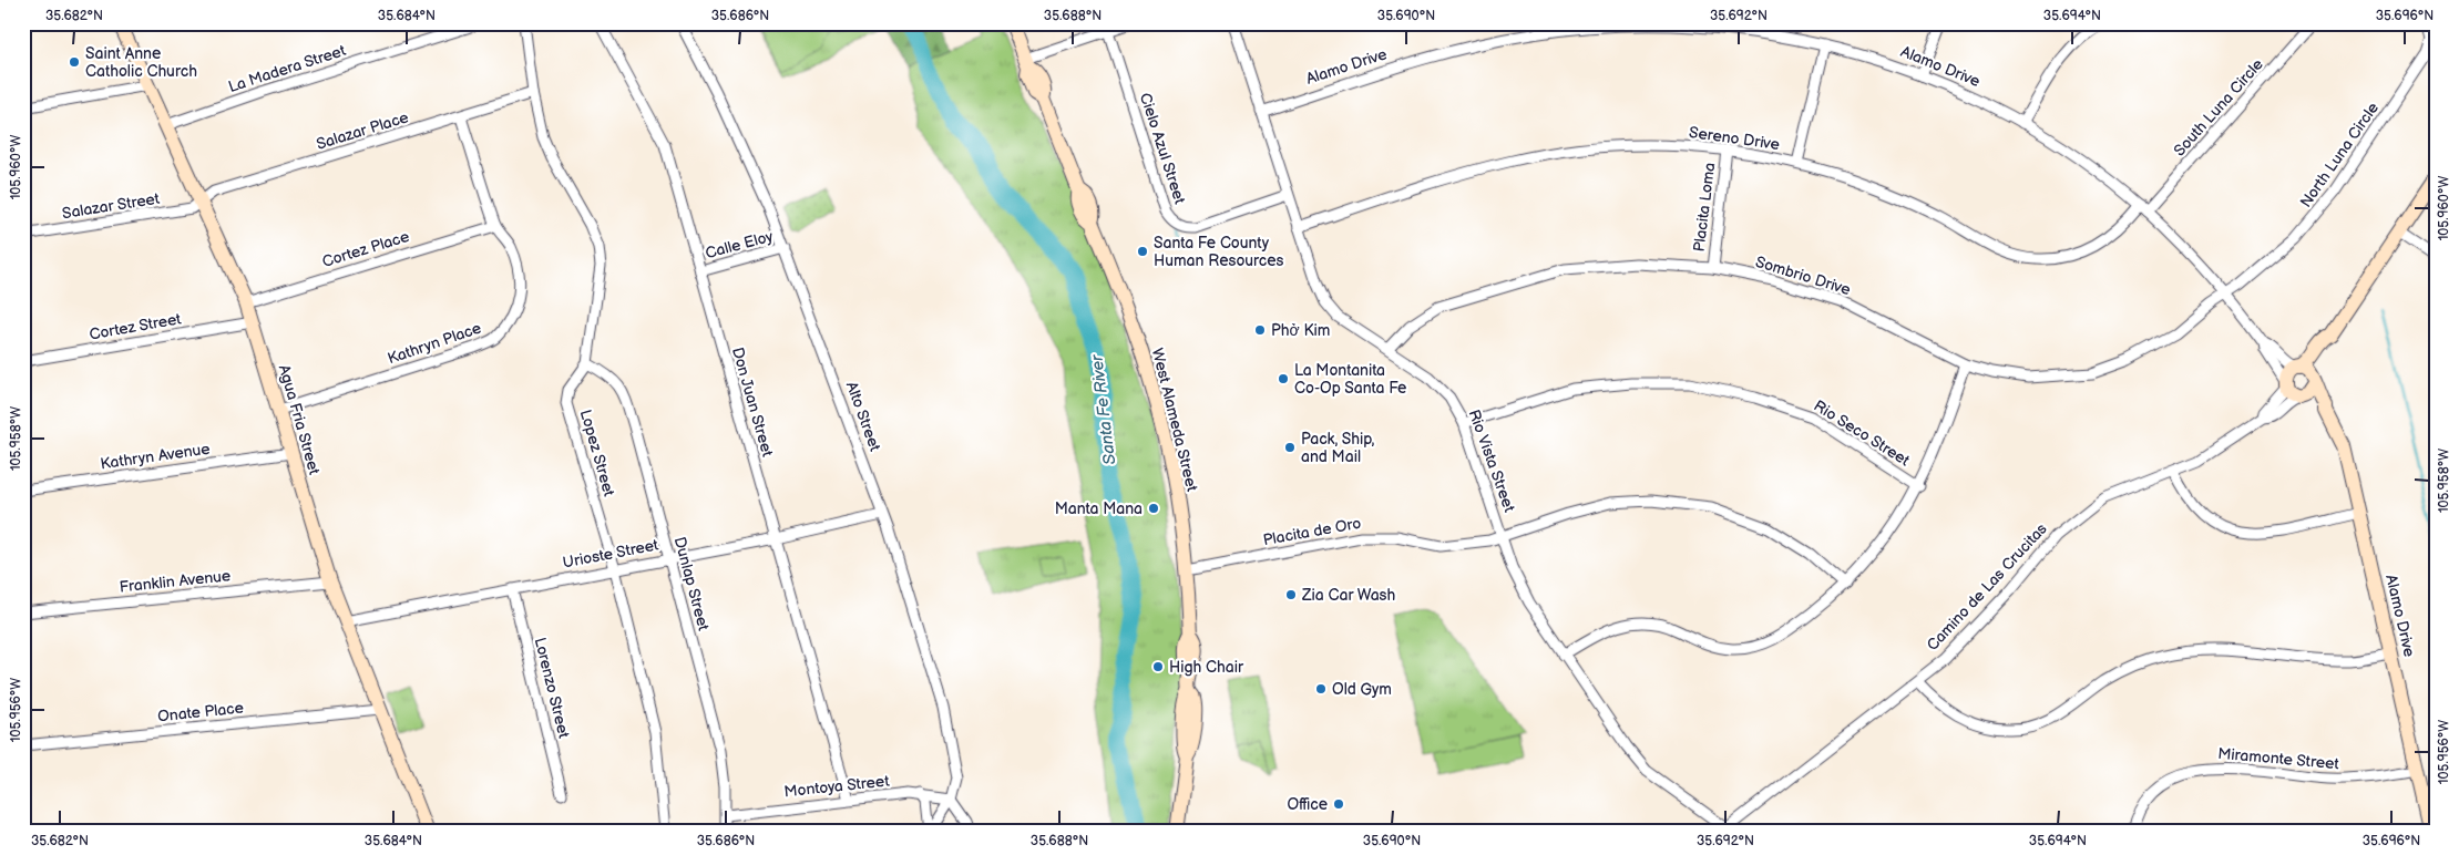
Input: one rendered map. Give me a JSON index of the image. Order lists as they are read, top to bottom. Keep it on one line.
{"streets":{"street":["Alamo Drive","La Madera Street","South Luna Circle","Salazar Place","Sereno Drive","Cielo Azul Street","North Luna Circle","Salazar Street","Placita Loma","Calle Eloy","Cortez Place","Sombrio Drive","Cortez Street","Kathryn Place","Don Juan Street","Alto Street","Agua Fria Street","West Alameda Street","Rio Seco Street","Lopez Street","Kathryn Avenue","Rio Vista Street","Placita de Oro","Urioste Street","Franklin Avenue","Dunlap Street","Camino de Las Crucitas","Lorenzo Street","Onate Place","Miramonte Street","Montoya Street"]},"crossings":[["Alamo Drive","South Luna Circle"],["Alamo Drive","Sereno Drive"],["Alamo Drive","North Luna Circle"],["Alamo Drive","Sombrio Drive"],["Alamo Drive","Rio Vista Street"],["Alamo Drive","Camino de Las Crucitas"],["Alamo Drive","Miramonte Street"],["La Madera Street","Agua Fria Street"],["South Luna Circle","Sereno Drive"],["Salazar Place","Salazar Street"],["Salazar Place","Kathryn Place"],["Salazar Place","Agua Fria Street"],["Salazar Place","Lopez Street"],["Sereno Drive","Placita Loma"],["Sereno Drive","Rio Vista Street"],["Cielo Azul Street","Rio Vista Street"],["North Luna Circle","Sombrio Drive"],["Salazar Street","Agua Fria Street"],["Placita Loma","Sombrio Drive"],["Calle Eloy","Don Juan Street"],["Calle Eloy","Alto Street"],["Cortez Place","Kathryn Place"],["Cortez Place","Agua Fria Street"],["Sombrio Drive","Rio Vista Street"],["Cortez Street","Agua Fria Street"],["Kathryn Place","Agua Fria Street"],["Don Juan Street","Urioste Street"],["Don Juan Street","Montoya Street"],["Alto Street","Urioste Street"],["Alto Street","Montoya Street"],["Agua Fria Street","Kathryn Avenue"],["Agua Fria Street","Urioste Street"],["Agua Fria Street","Franklin Avenue"],["Agua Fria Street","Onate Place"],["West Alameda Street","Placita de Oro"],["Rio Seco Street","Rio Vista Street"],["Lopez Street","Urioste Street"],["Lopez Street","Dunlap Street"],["Rio Vista Street","Placita de Oro"],["Rio Vista Street","Camino de Las Crucitas"],["Urioste Street","Dunlap Street"],["Urioste Street","Lorenzo Street"],["Dunlap Street","Montoya Street"]],"water":["Santa Fe River"],"places":["Saint Anne Catholic Church","Santa Fe County Human Resources","Phở Kim","La Montanita Co-Op Santa Fe","Pack, Ship, and Mail","Manta Mana","Zia Car Wash","High Chair","Old Gym","Office"],"coordinates":["35.682°N","35.684°N","35.686°N","35.688°N","35.690°N","35.692°N","35.694°N","35.696°N","105.960°W","105.958°W","105.956°W"]}
